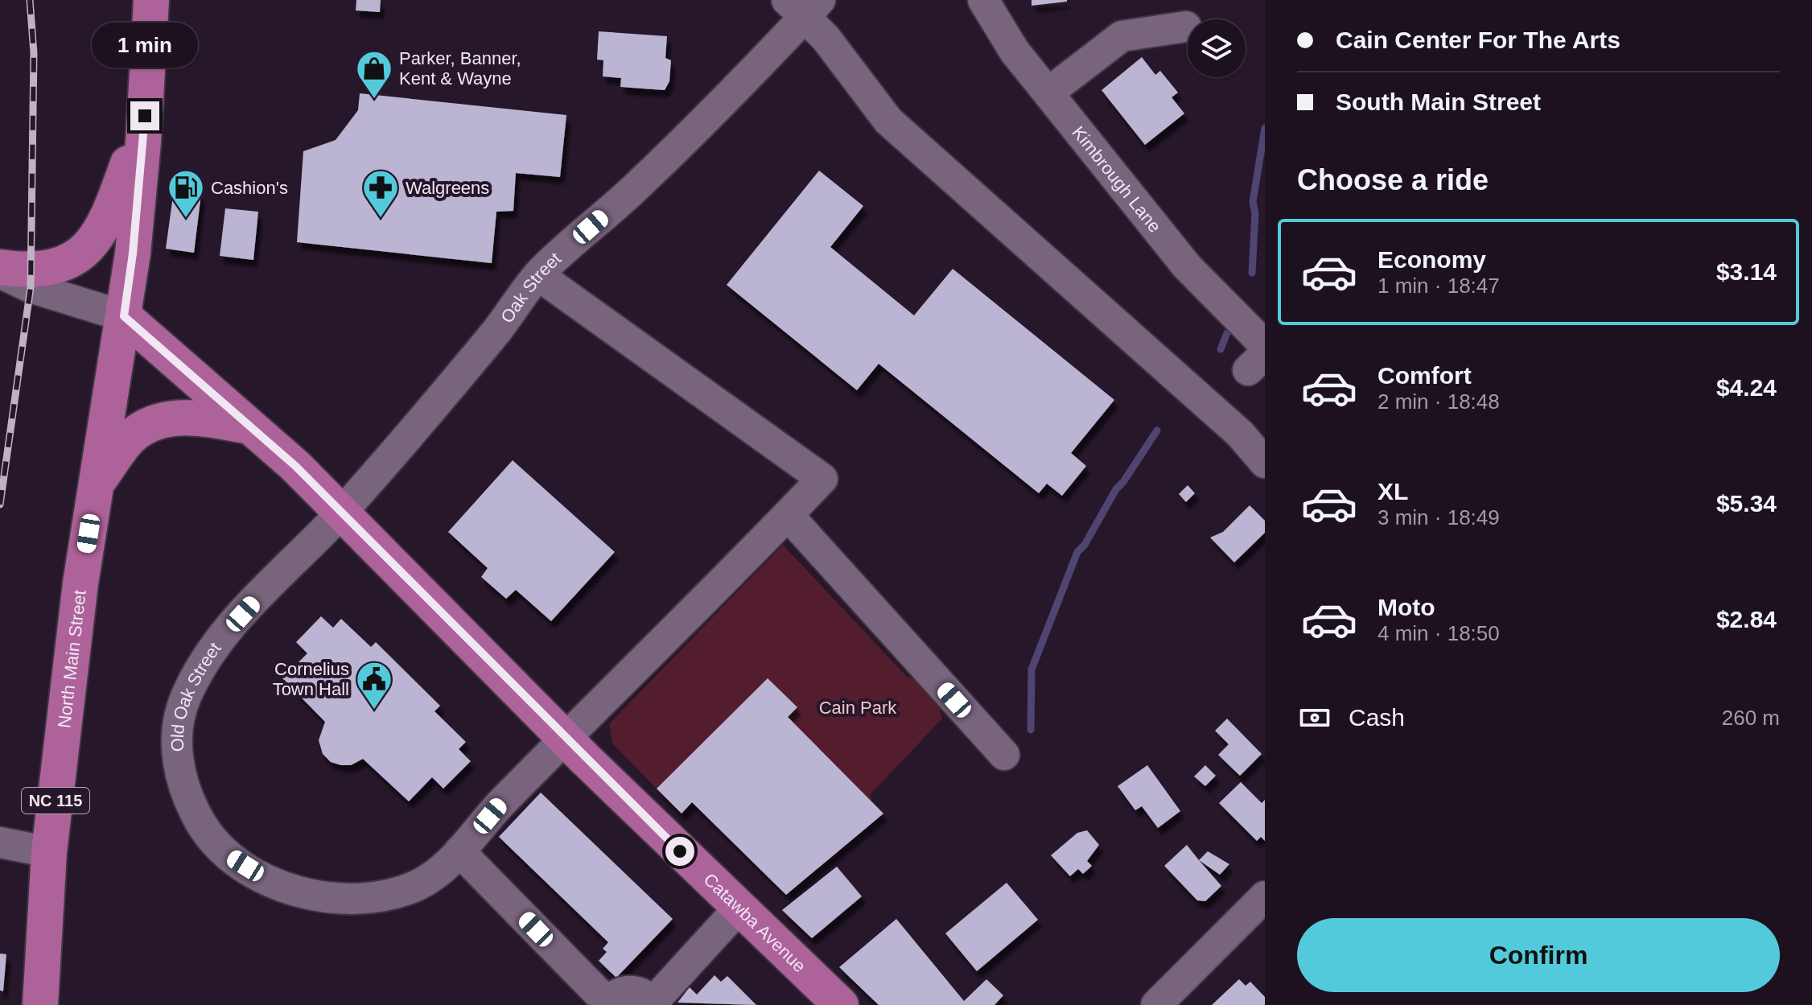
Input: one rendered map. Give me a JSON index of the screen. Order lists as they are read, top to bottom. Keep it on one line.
{"streets":{"main road":["North Main Street","NC 115","Catawba Avenue"],"street":["Kimbrough Lane","Oak Street","Old Oak Street"]},"crossings":[["Oak Street","Old Oak Street"],["Oak Street","Catawba Avenue"],["North Main Street","NC 115"],["North Main Street","Catawba Avenue"],["Old Oak Street","Catawba Avenue"],["NC 115","Catawba Avenue"]],"parks":["Cain Park"],"places":{"shop":["Parker, Banner, Kent & Wayne"],"fuel station":["Cashion's"],"pharmacy":["Walgreens"],"public building":["Cornelius Town Hall"]},"page":{"banner":["Cain Center For The Arts","South Main Street"],"bubble":"1 min","heading":"Choose a ride","list":[{"name":"Economy","note":"1 min · 18:47","value":"$3.14"},{"name":"Comfort","note":"2 min · 18:48","value":"$4.24"},{"name":"XL","note":"3 min · 18:49","value":"$5.34"},{"name":"Moto","note":"4 min · 18:50","value":"$2.84"}],"pay":["Cash","260 m"],"buttons":"Confirm"}}
